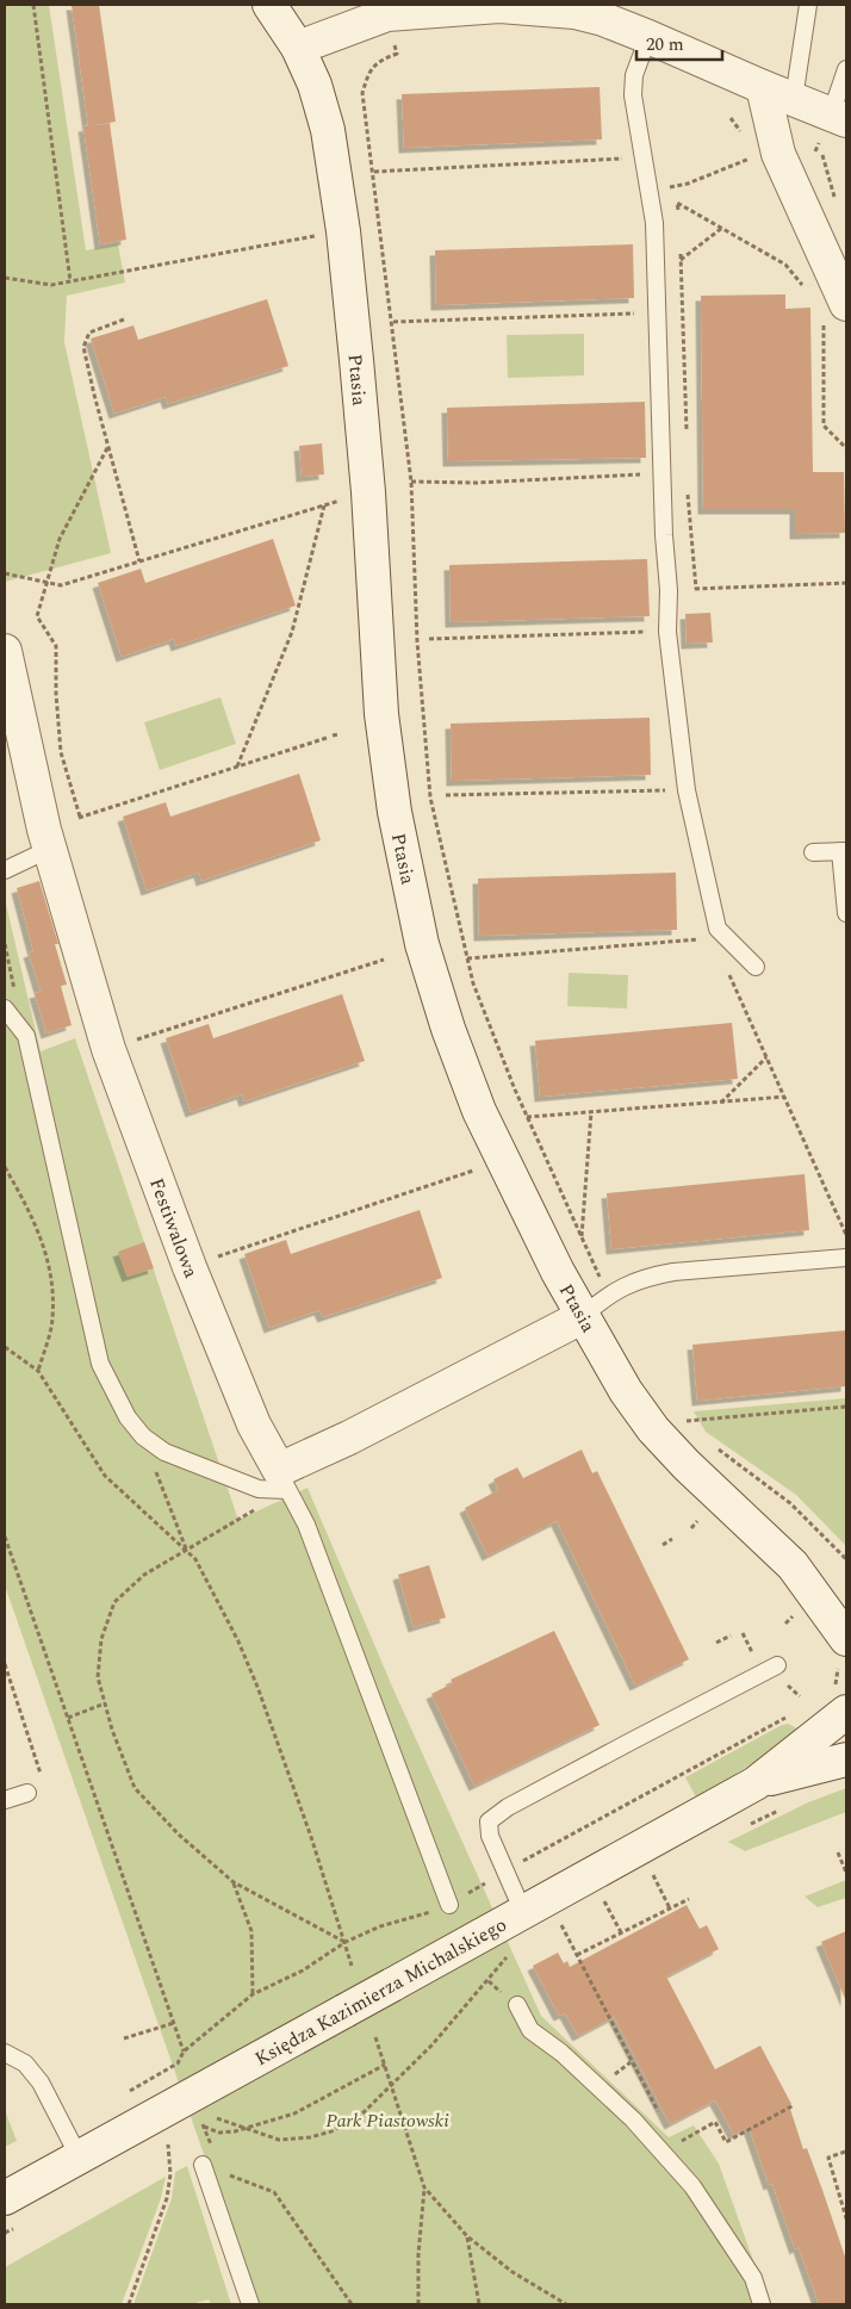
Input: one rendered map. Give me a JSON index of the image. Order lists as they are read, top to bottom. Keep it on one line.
{"streets":{"street":["Ptasia","Festiwalowa","Księdza Kazimierza Michalskiego"]},"parks":["Park Piastowski"],"scale_bar":"20 m"}
